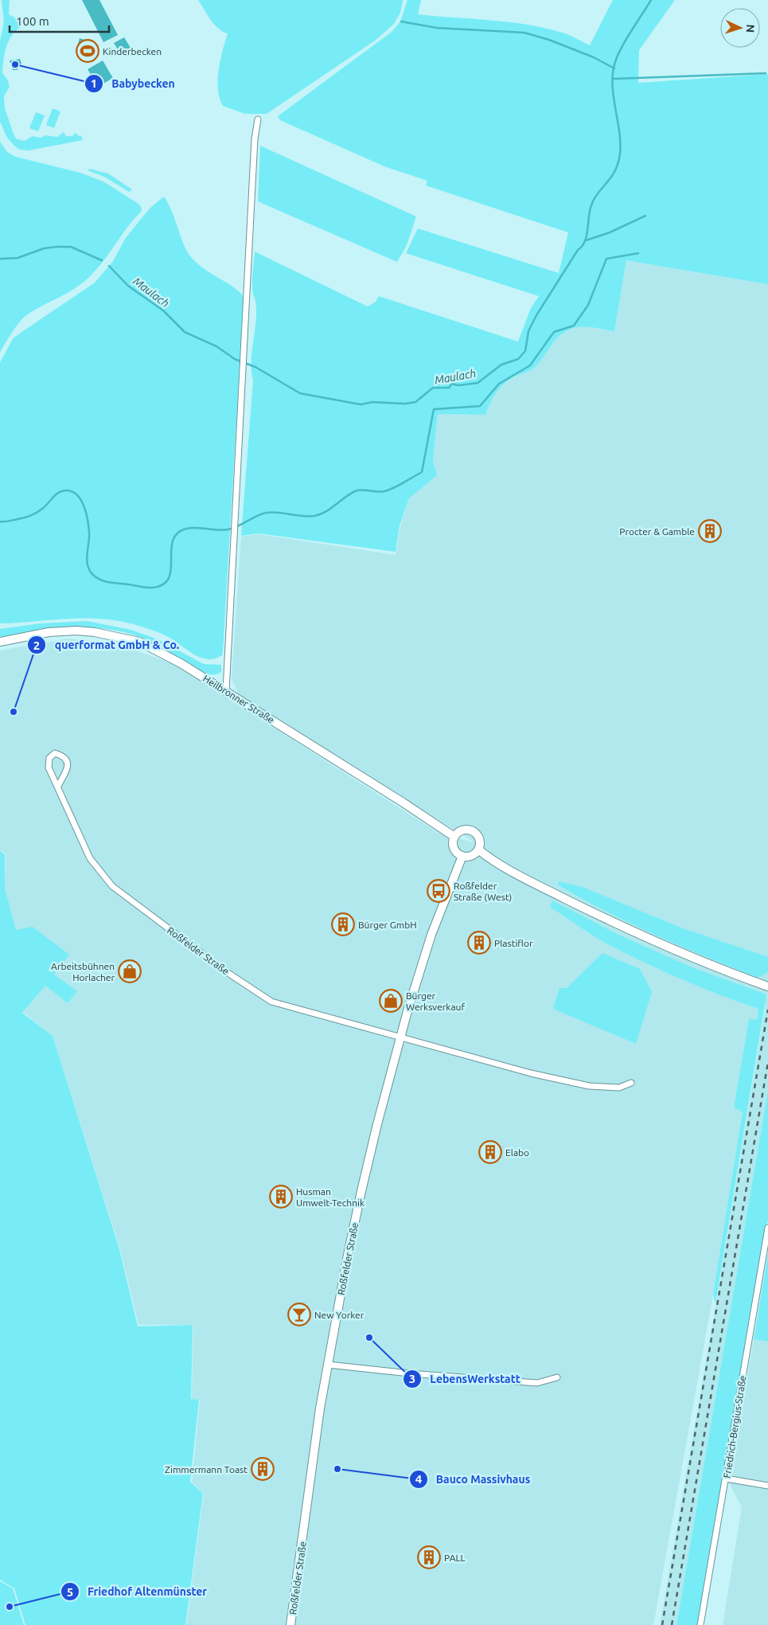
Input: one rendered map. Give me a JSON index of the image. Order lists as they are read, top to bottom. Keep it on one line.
{"streets":{"main road":["Heilbronner Straße","Roßfelder Straße"],"street":["Friedrich-Bergius-Straße"]},"crossings":[["Heilbronner Straße","Roßfelder Straße"]],"water":["Maulach"],"places":{"sports":["Kinderbecken"],"other":["Babybecken","querformat GmbH & Co.","LebensWerkstatt","Bauco Massivhaus","Friedhof Altenmünster"],"building":["Procter & Gamble","Bürger GmbH","Plastiflor","Elabo","Husman Umwelt-Technik","Zimmermann Toast","PALL"],"bus stop":["Roßfelder Straße (West)"],"shop":["Arbeitsbühnen Horlacher","Bürger Werksverkauf"],"bar":["New Yorker"]},"scale_bar":"100 m","north":"right"}
